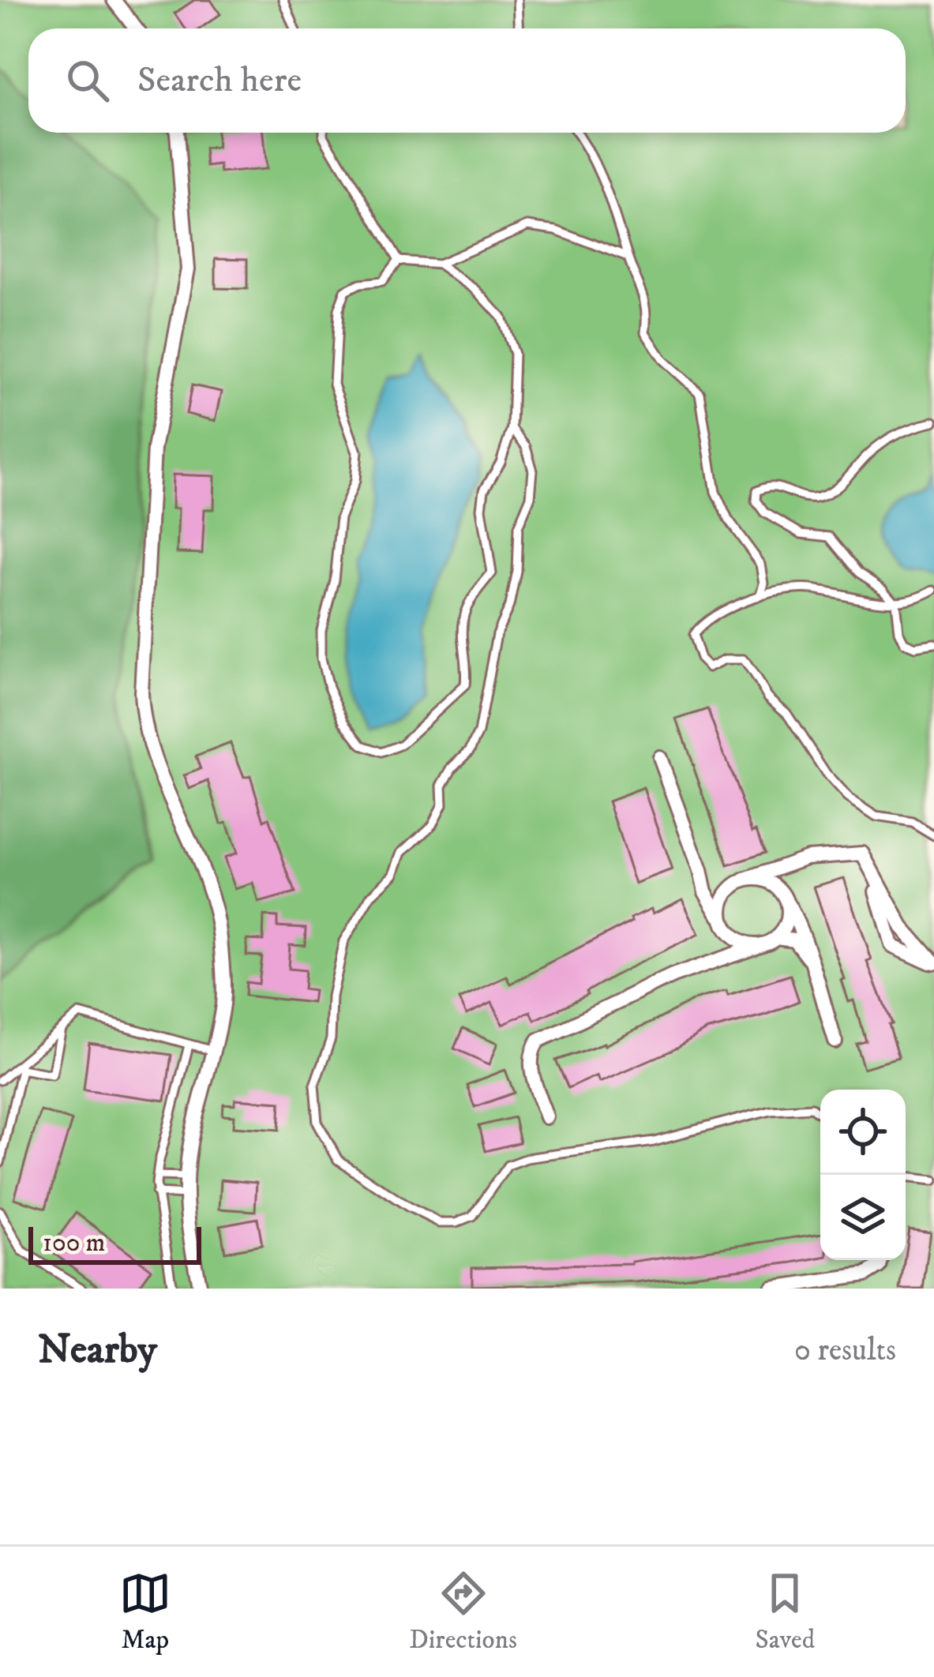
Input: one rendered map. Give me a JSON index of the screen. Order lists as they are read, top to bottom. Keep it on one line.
{"scale_bar":"100 m","page":{"search":"Search here","scale":"100 m","heading":["Nearby","0 results"],"nav":["Map","Directions","Saved"]}}
